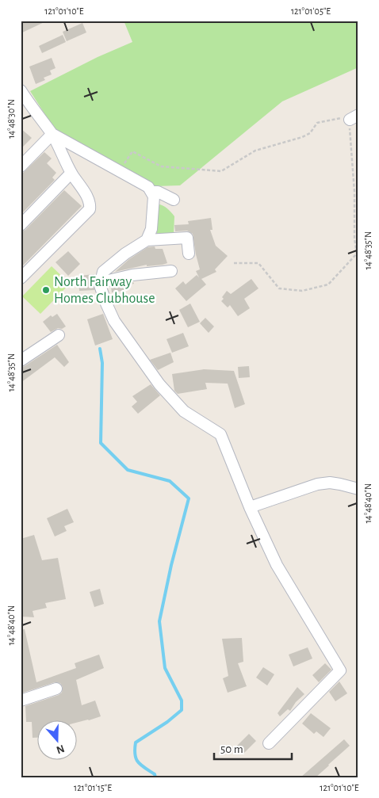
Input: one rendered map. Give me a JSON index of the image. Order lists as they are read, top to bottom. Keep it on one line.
{"places":["North Fairway Homes Clubhouse"],"scale_bar":"50 m","north":"bottom","coordinates":["121°01'10\"E","121°01'05\"E","14°48'30\"N","14°48'35\"N","14°48'40\"N","121°01'15\"E"]}
